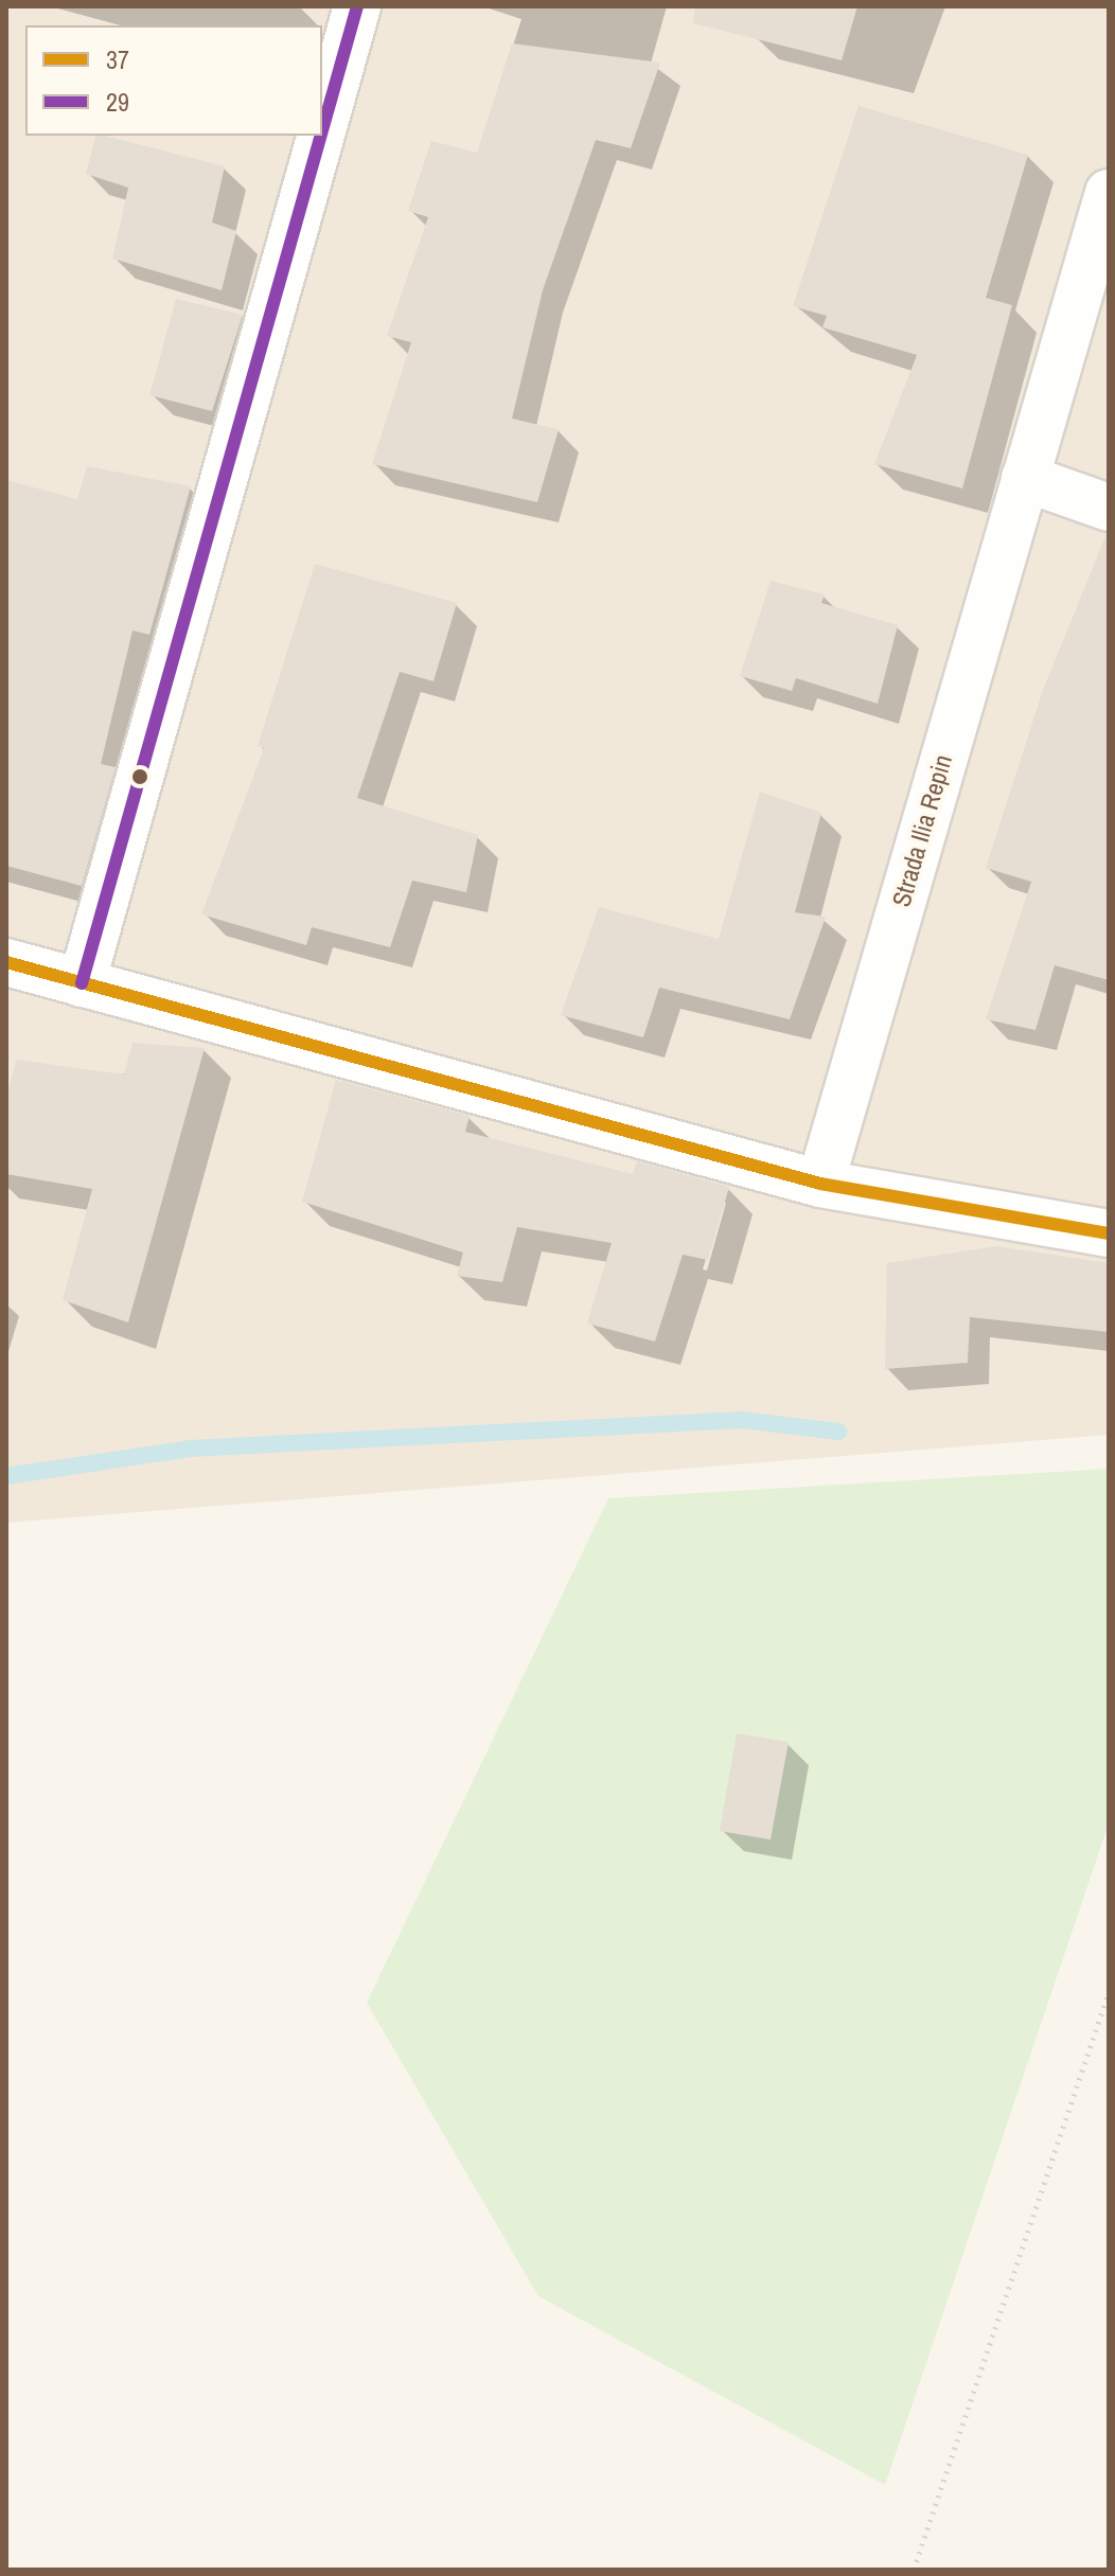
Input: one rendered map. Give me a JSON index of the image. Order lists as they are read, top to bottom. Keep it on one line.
{"streets":{"street":["Strada Ilia Repin"]},"lines":["transit line 29","transit line 37"],"legend":["37","29"]}
